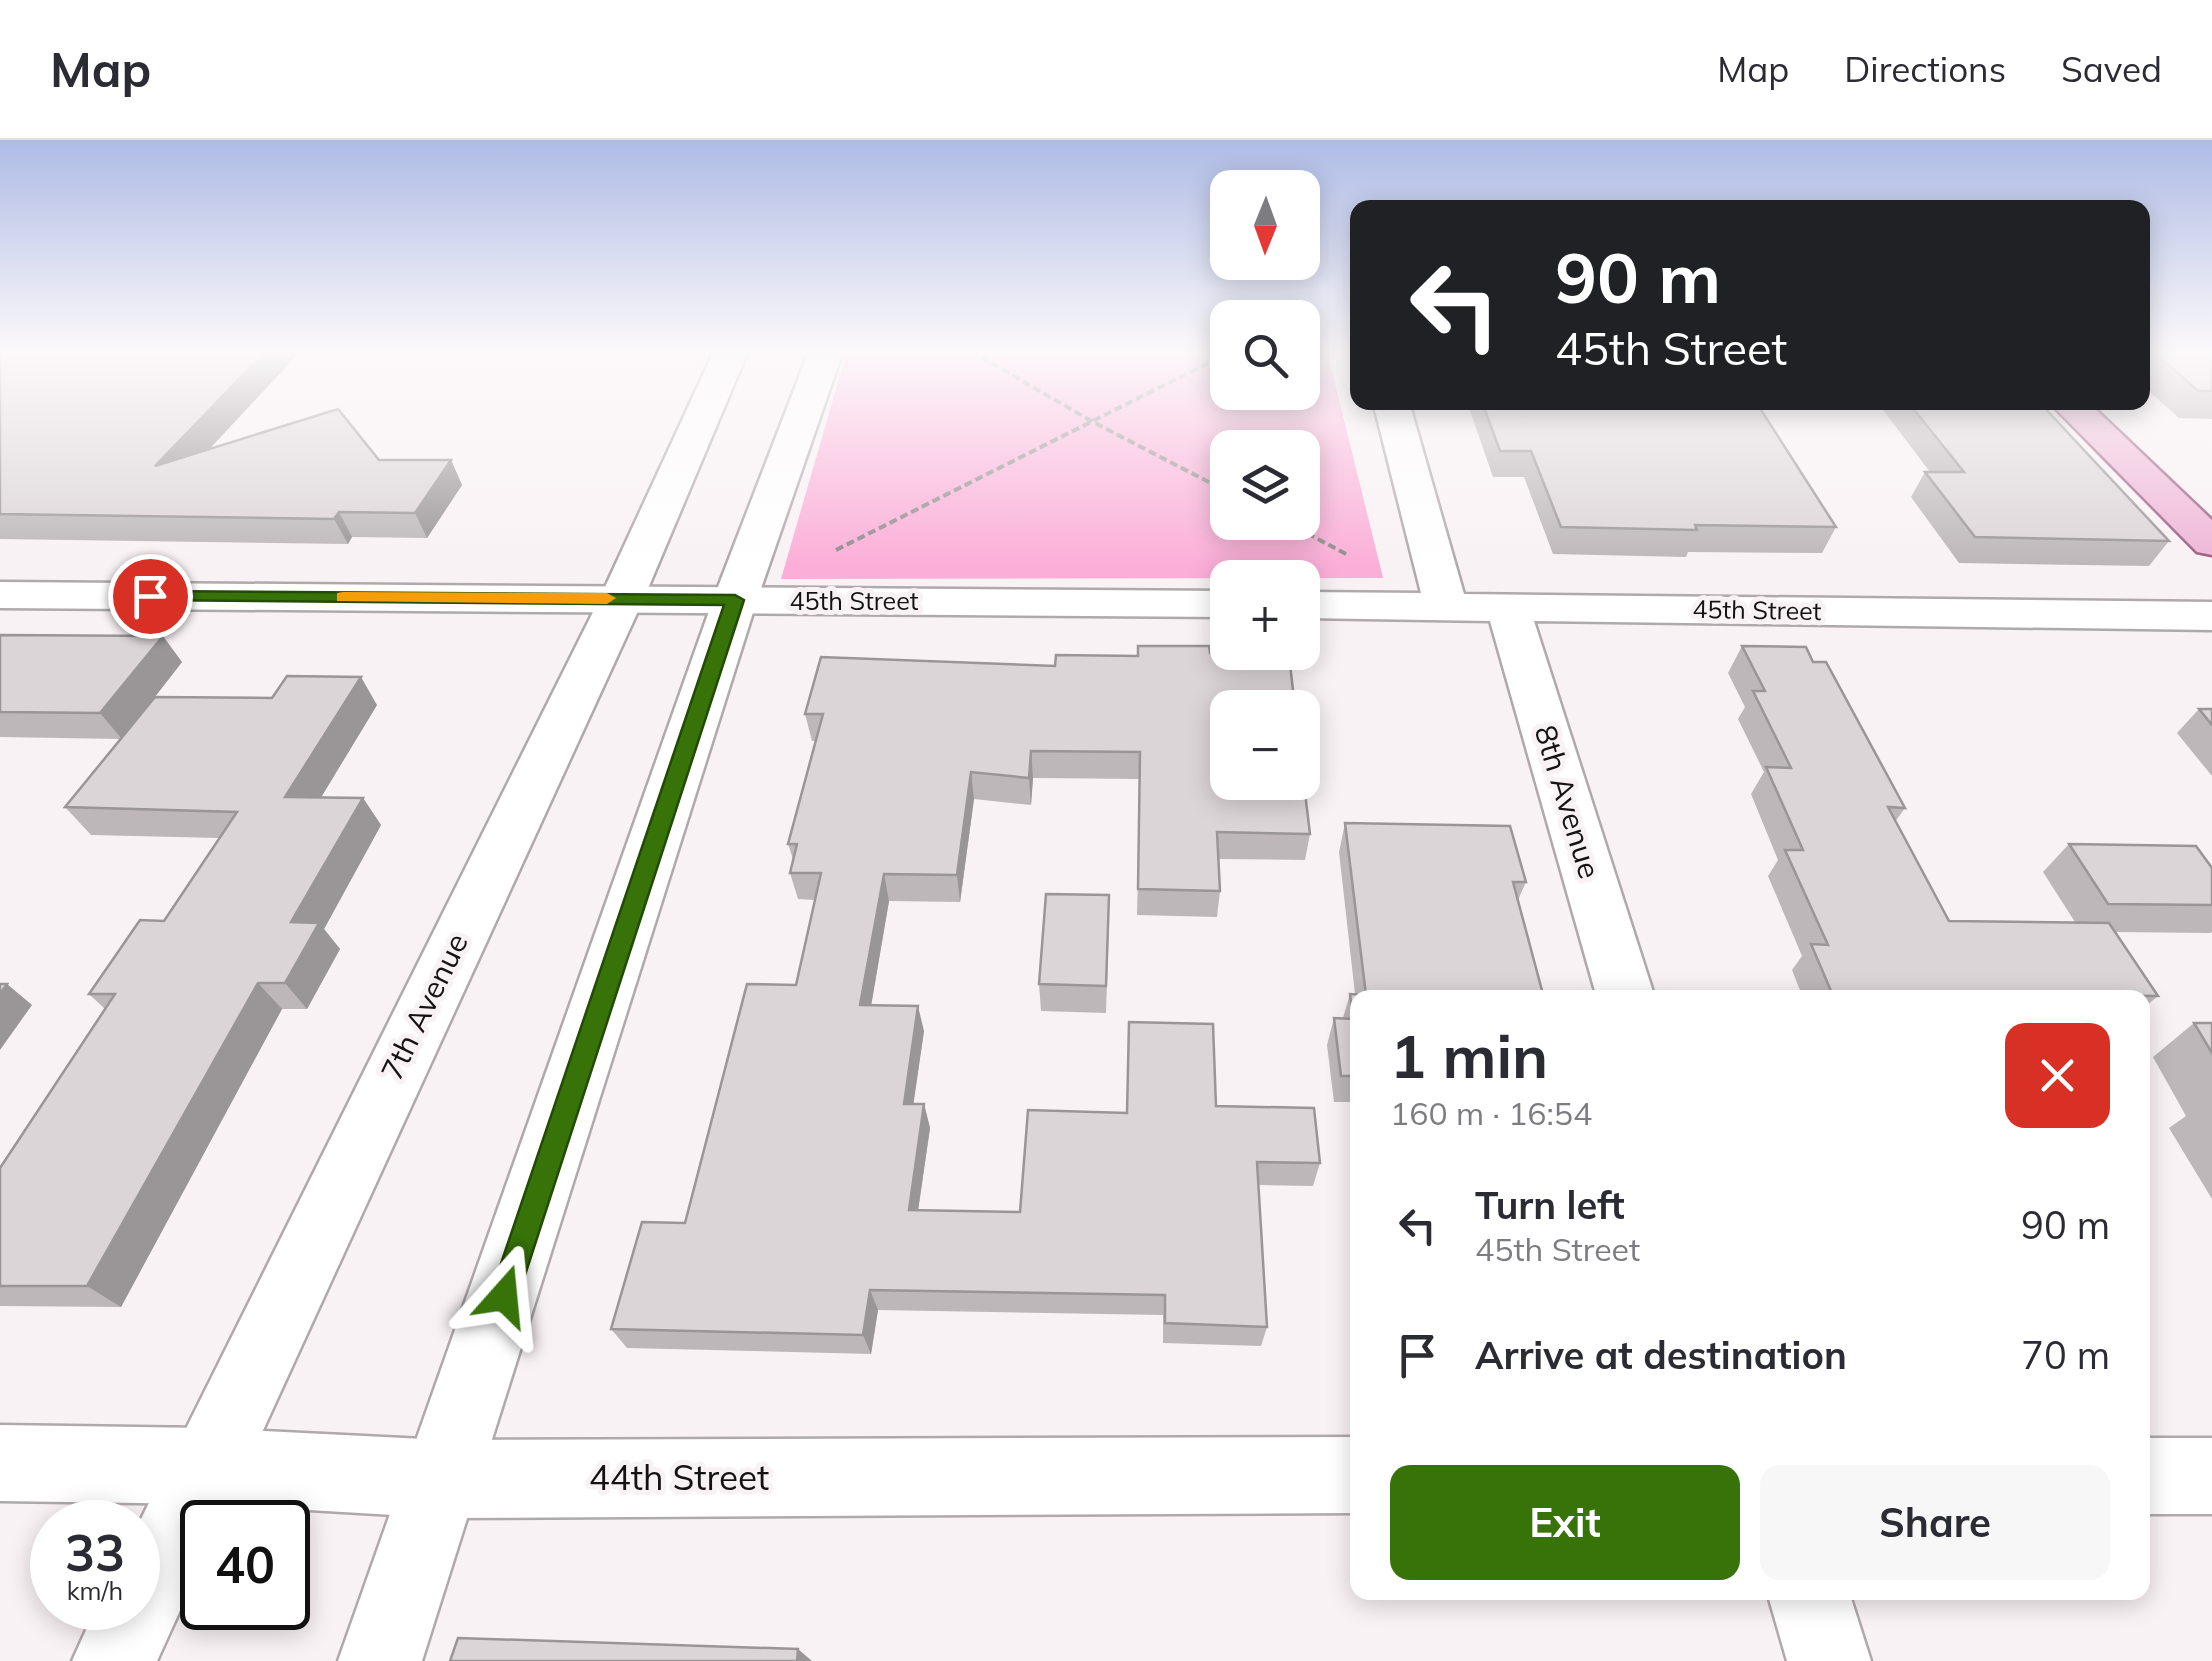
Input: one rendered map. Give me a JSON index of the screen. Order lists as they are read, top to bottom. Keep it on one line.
{"streets":{"street":["45th Street","8th Avenue","7th Avenue","44th Street"]},"crossings":[["45th Street","8th Avenue"],["45th Street","7th Avenue"],["7th Avenue","44th Street"]],"north":"bottom","page":{"header":"Map","nav":["Map","Directions","Saved"],"map_buttons":["+","−"],"turn":["90 m","45th Street"],"heading":["1 min","160 m · 16:54"],"list":[{"name":"Turn left","note":"45th Street","value":"90 m"},{"name":"Arrive at destination","value":"70 m"}],"buttons":["Exit","Share"],"speed":"33 km/h","limit":"40"}}
